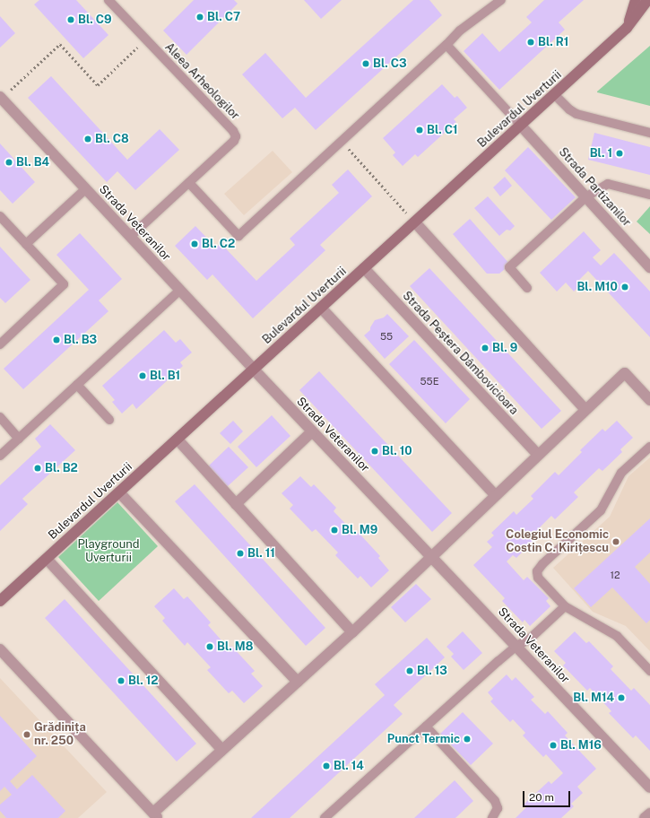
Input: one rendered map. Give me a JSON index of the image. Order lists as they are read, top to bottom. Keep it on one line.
{"streets":{"main road":["Bulevardul Uverturii"],"street":["Strada Partizanilor","Strada Veteranilor","Strada Peștera Dâmbovicioara"],"lane":["Aleea Arheologilor"]},"crossings":[["Aleea Arheologilor","Strada Veteranilor"],["Bulevardul Uverturii","Strada Partizanilor"],["Bulevardul Uverturii","Strada Veteranilor"],["Bulevardul Uverturii","Strada Peștera Dâmbovicioara"]],"parks":["Playground Uverturii"],"places":["Bl. C7","Bl. C9","Bl. R1","Bl. C3","Bl. C1","Bl. C8","Bl. 1","Bl. B4","Bl. C2","Bl. M10","Bl. B3","Bl. 9","Bl. B1","Bl. 10","Bl. B2","Bl. M9","Colegiul Economic Costin C. Kirițescu","Bl. 11","Bl. M8","Bl. 13","Bl. 12","Bl. M14","Grădinița nr. 250","Punct Termic","Bl. M16","Bl. 14"],"house_numbers":["55","55E","12"],"scale_bar":"20 m"}
